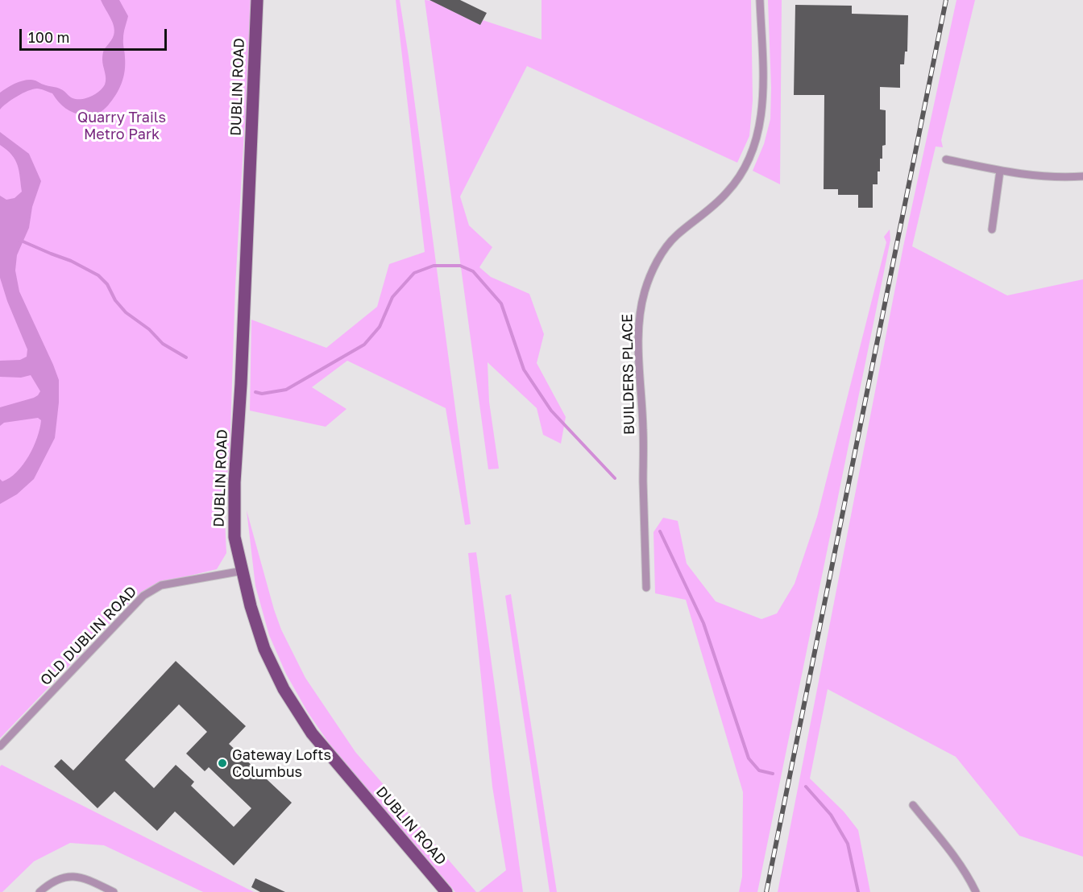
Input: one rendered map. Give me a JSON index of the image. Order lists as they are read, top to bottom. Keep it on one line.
{"streets":{"main road":["DUBLIN ROAD"],"street":["BUILDERS PLACE","OLD DUBLIN ROAD"]},"crossings":[["DUBLIN ROAD","OLD DUBLIN ROAD"]],"parks":["Quarry Trails Metro Park"],"places":["Gateway Lofts Columbus"],"scale_bar":"100 m"}
